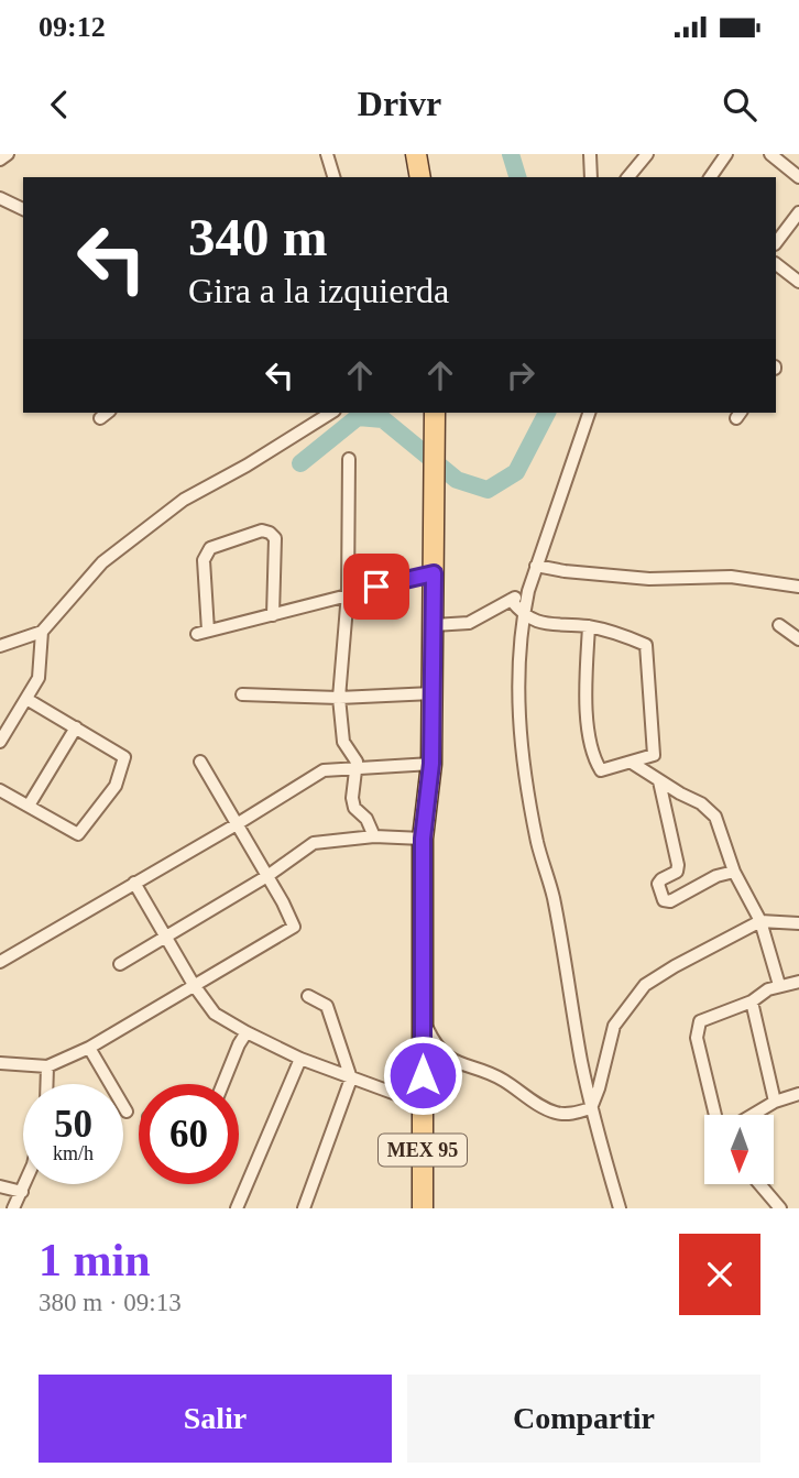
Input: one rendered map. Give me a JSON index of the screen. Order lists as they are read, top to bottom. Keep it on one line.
{"streets":{"main road":["MEX 95"]},"north":"bottom","page":{"status":"09:12","header":"Drivr","turn":["340 m","Gira a la izquierda"],"speed":"50 km/h","limit":"60","heading":["1 min","380 m · 09:13"],"buttons":["Salir","Compartir"]}}
